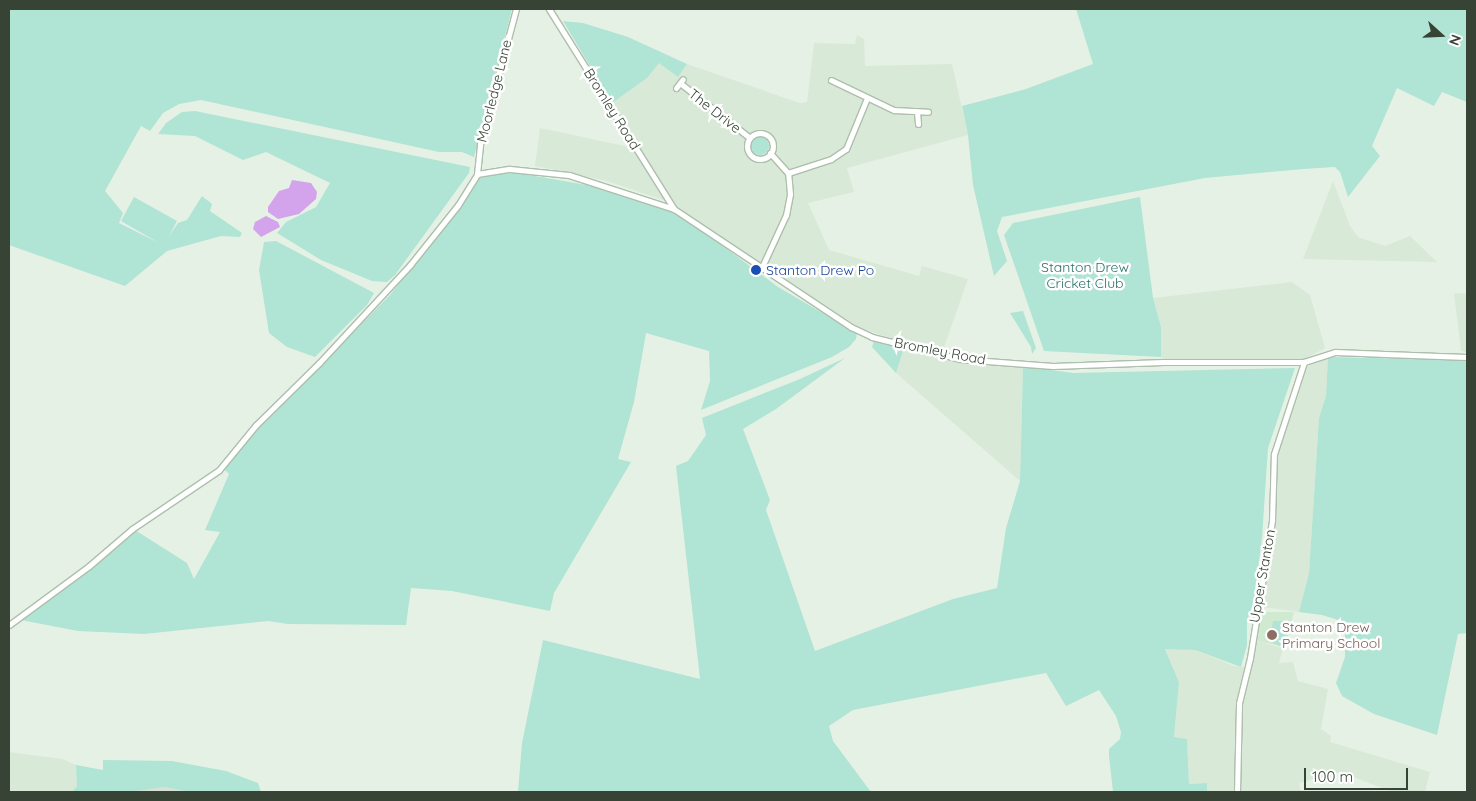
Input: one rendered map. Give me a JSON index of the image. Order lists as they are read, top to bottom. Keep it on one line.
{"streets":{"street":["Moorledge Lane","Bromley Road","The Drive","Upper Stanton"]},"crossings":[["Moorledge Lane","Bromley Road"],["Bromley Road","Upper Stanton"]],"parks":["Stanton Drew Cricket Club"],"places":["Stanton Drew Po","Stanton Drew Primary School"],"scale_bar":"100 m","north":"right"}
